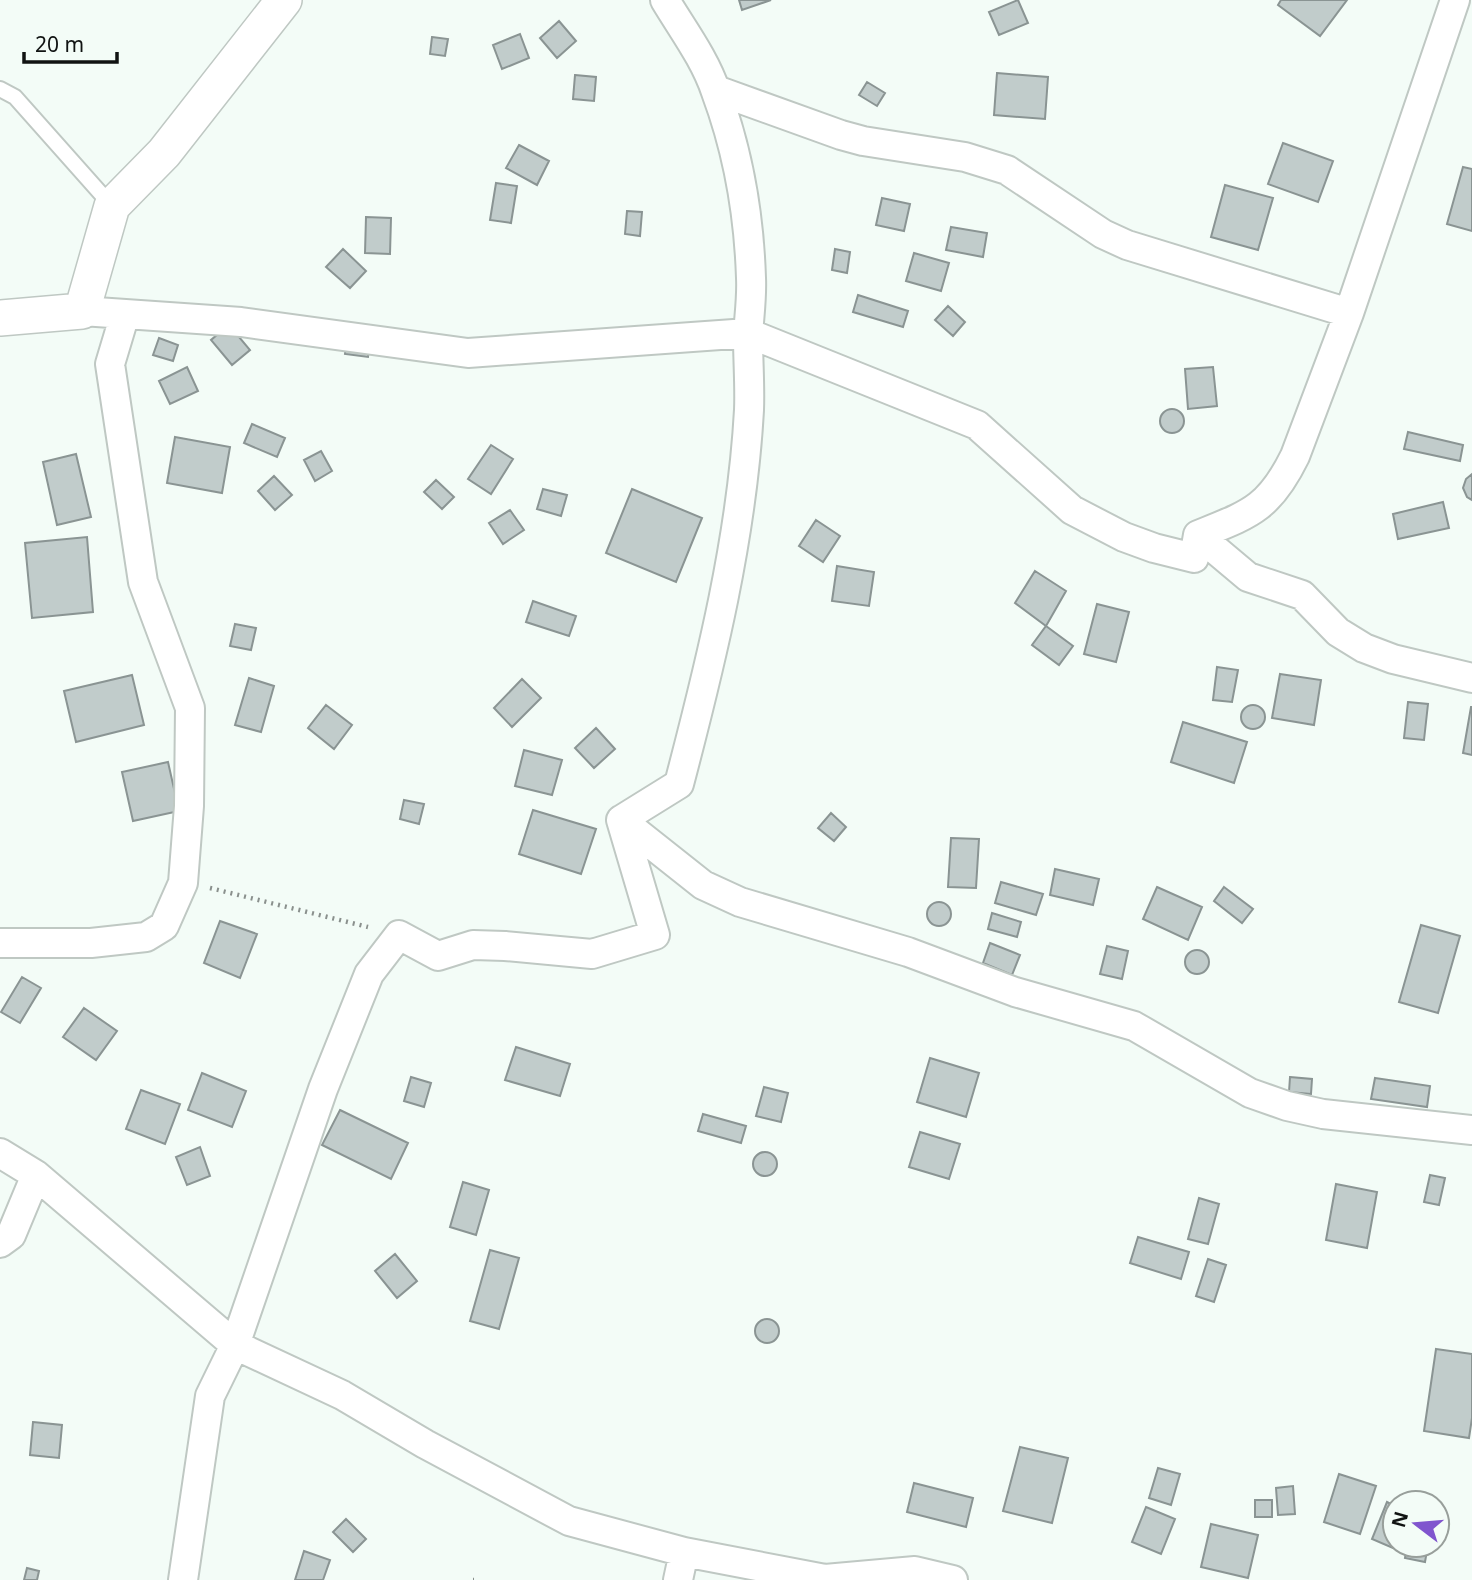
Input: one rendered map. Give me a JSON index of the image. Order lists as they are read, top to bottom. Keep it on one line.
{"scale_bar":"20 m","north":"left"}
